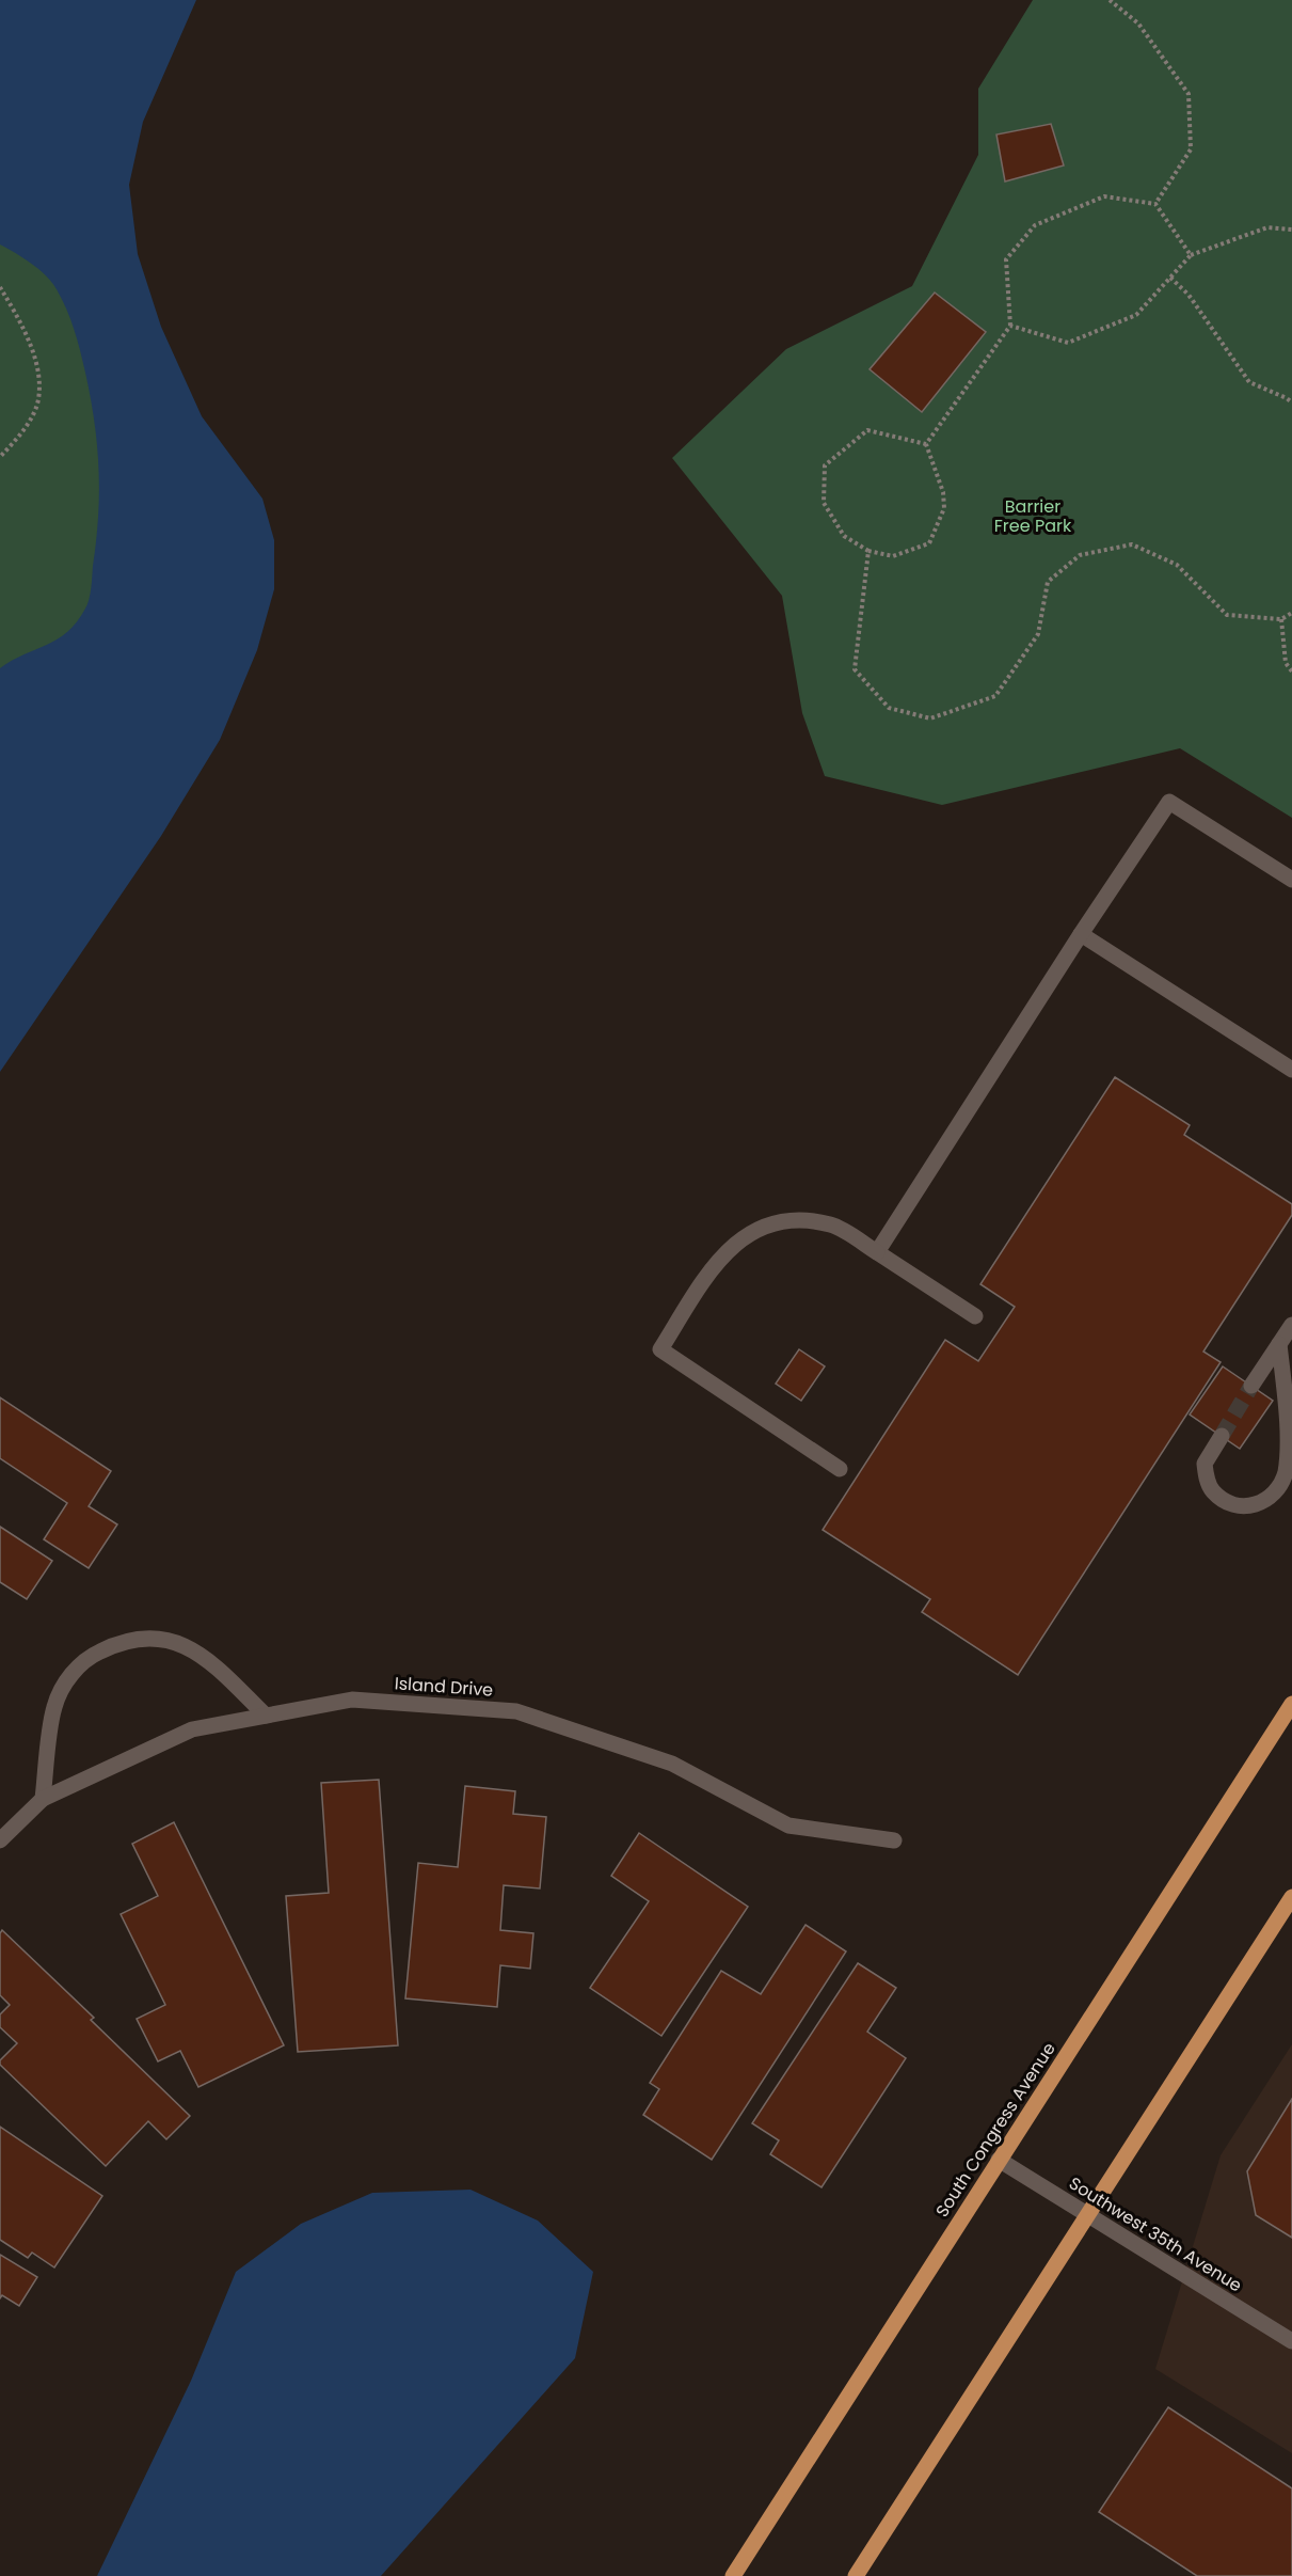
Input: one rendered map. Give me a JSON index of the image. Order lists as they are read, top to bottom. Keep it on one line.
{"streets":{"main road":["South Congress Avenue"],"street":["Island Drive","Southwest 35th Avenue"]},"crossings":[["South Congress Avenue","Southwest 35th Avenue"]],"parks":["Barrier Free Park"]}
